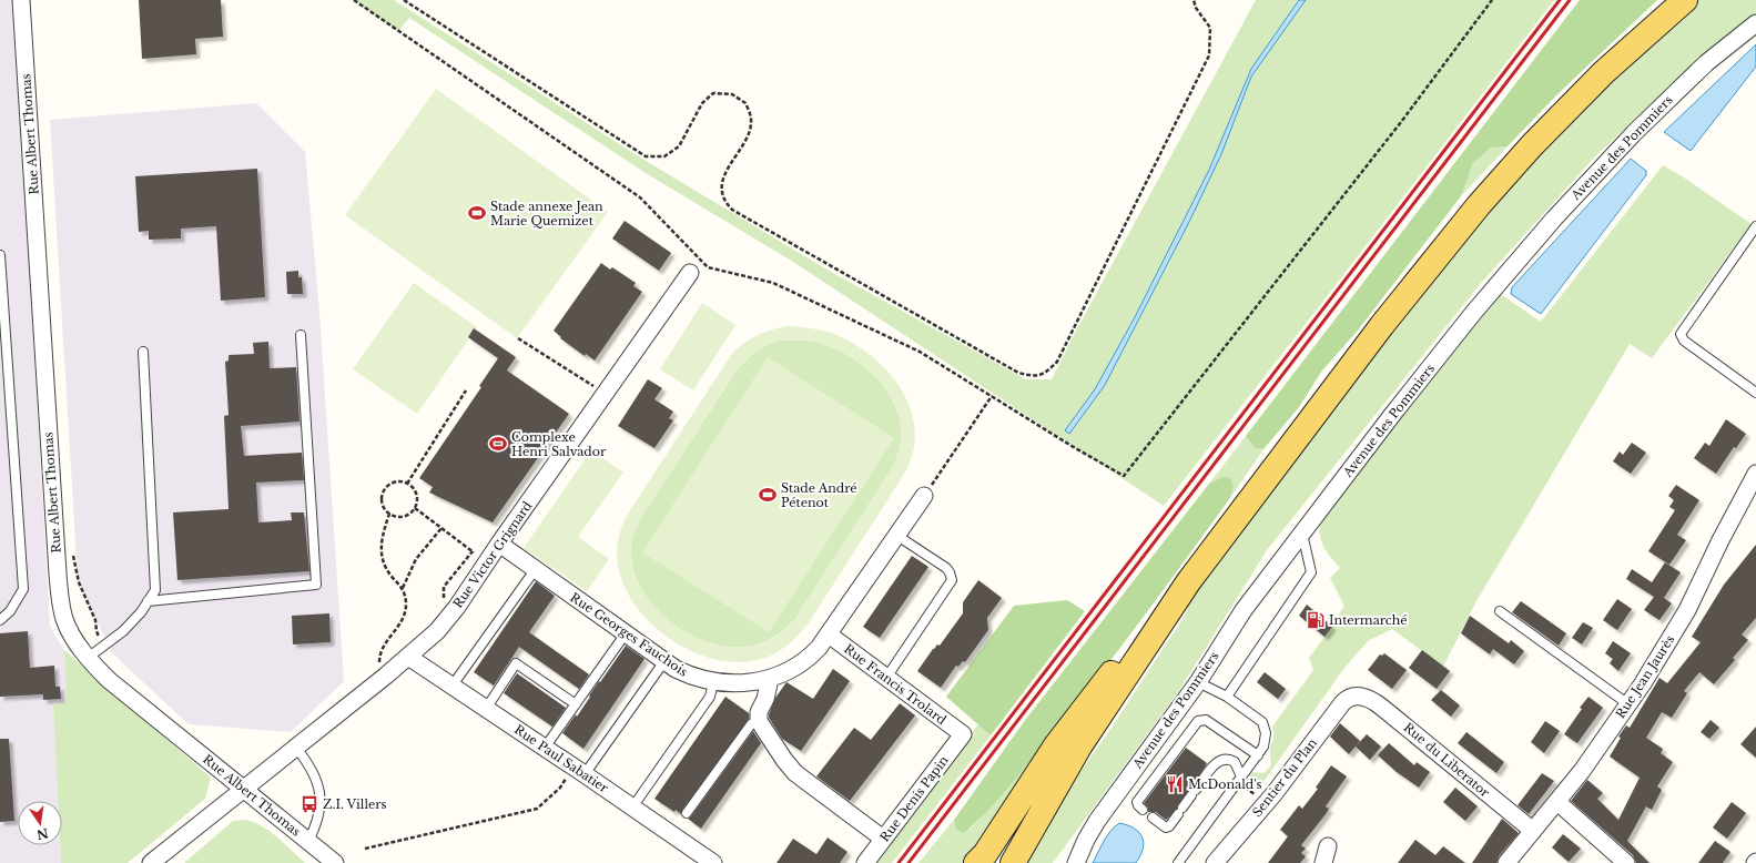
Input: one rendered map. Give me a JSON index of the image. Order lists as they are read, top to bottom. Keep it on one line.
{"streets":{"street":["Rue Albert Thomas","Avenue des Pommiers","Rue Victor Grignard","Rue Georges Fauchois","Rue Jean Jaurès","Rue Francis Trolard","Rue Paul Sabatier","Rue du Liberator","Sentier du Plan","Rue Denis Papin"]},"crossings":[["Rue Albert Thomas","Rue Victor Grignard"],["Rue Victor Grignard","Rue Georges Fauchois"],["Rue Victor Grignard","Rue Paul Sabatier"],["Rue Georges Fauchois","Rue Francis Trolard"],["Rue Jean Jaurès","Rue du Liberator"],["Rue Francis Trolard","Rue Denis Papin"],["Rue du Liberator","Sentier du Plan"]],"places":{"sports":["Stade annexe Jean Marie Quemizet","Complexe Henri Salvador","Stade André Pétenot"],"fuel station":["Intermarché"],"restaurant":["McDonald's"],"bus stop":["Z.I. Villers"]},"north":"bottom"}
